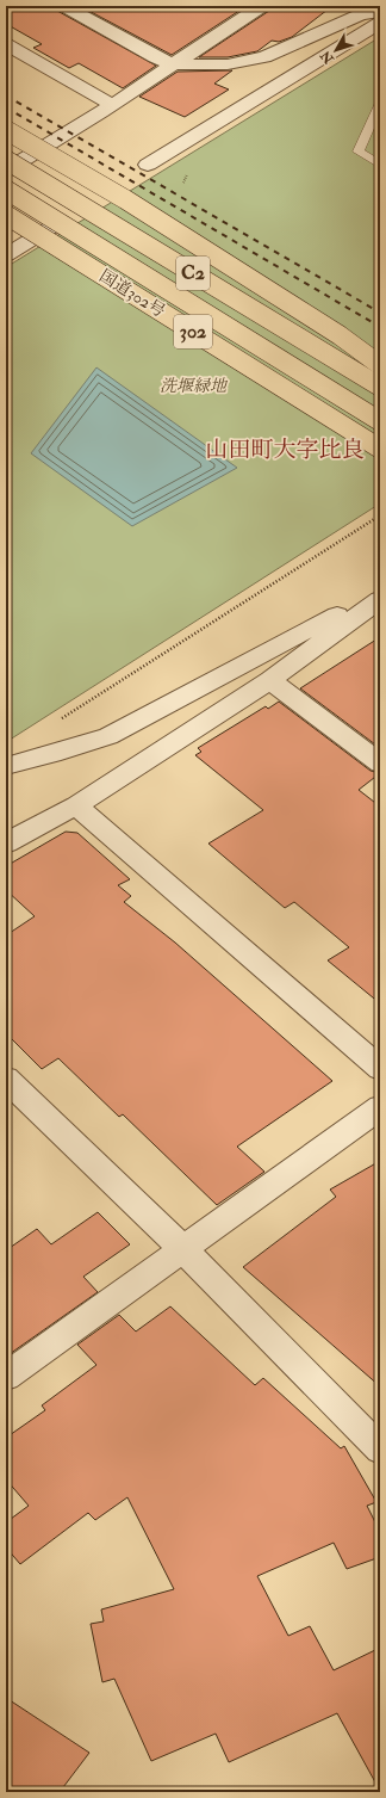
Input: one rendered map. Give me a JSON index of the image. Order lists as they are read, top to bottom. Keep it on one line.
{"streets":{"highway":["C2","国道302号","302"]},"districts":["山田町大字比良"],"parks":["洗堰緑地"],"north":"bottom left"}
